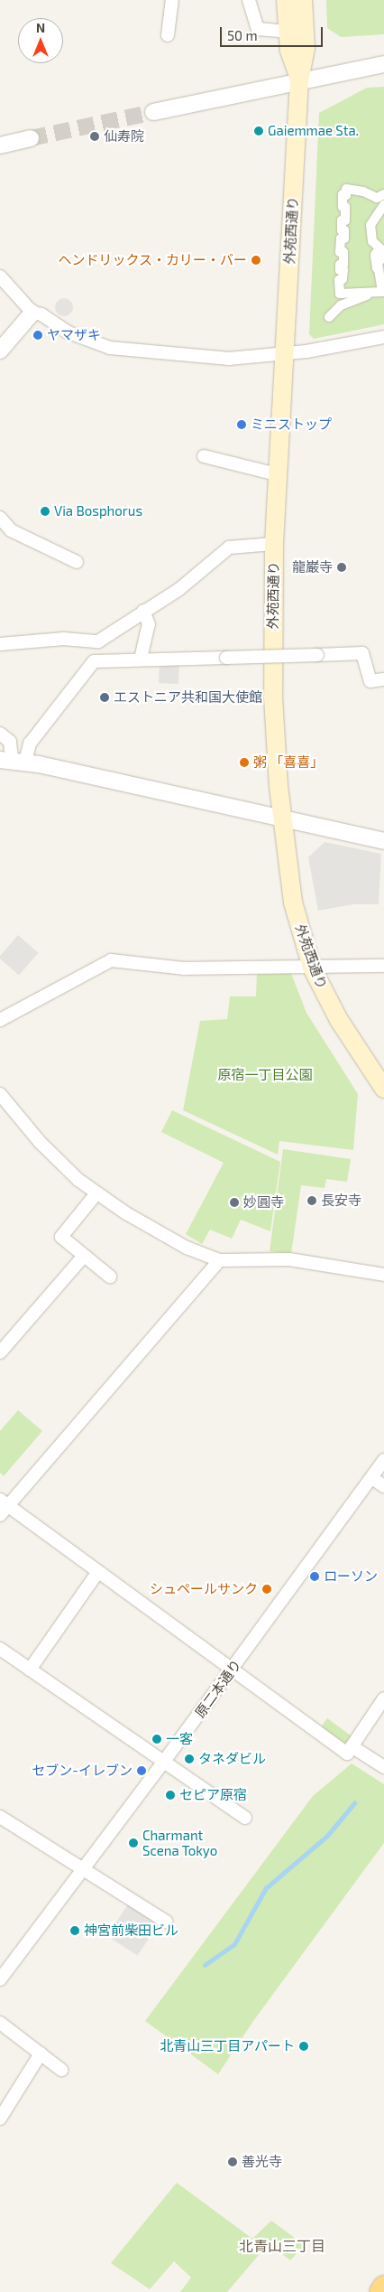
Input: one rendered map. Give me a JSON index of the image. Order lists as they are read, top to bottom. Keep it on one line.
{"streets":{"main road":["外苑西通り"],"street":["原二本通り"]},"districts":["北青山三丁目"],"parks":["原宿一丁目公園"],"places":["Gaiemmae Sta.","仙寿院","ヘンドリックス・カリー・バー","ヤマザキ","ミニストップ","Via Bosphorus","龍巌寺","エストニア共和国大使館","粥 「喜喜」","長安寺","妙圓寺","ローソン","シュペールサンク","一客","タネダビル","セブン-イレブン","セピア原宿","Charmant Scena Tokyo","神宮前柴田ビル","北青山三丁目アパート","善光寺"],"scale_bar":"50 m","north":"top"}
